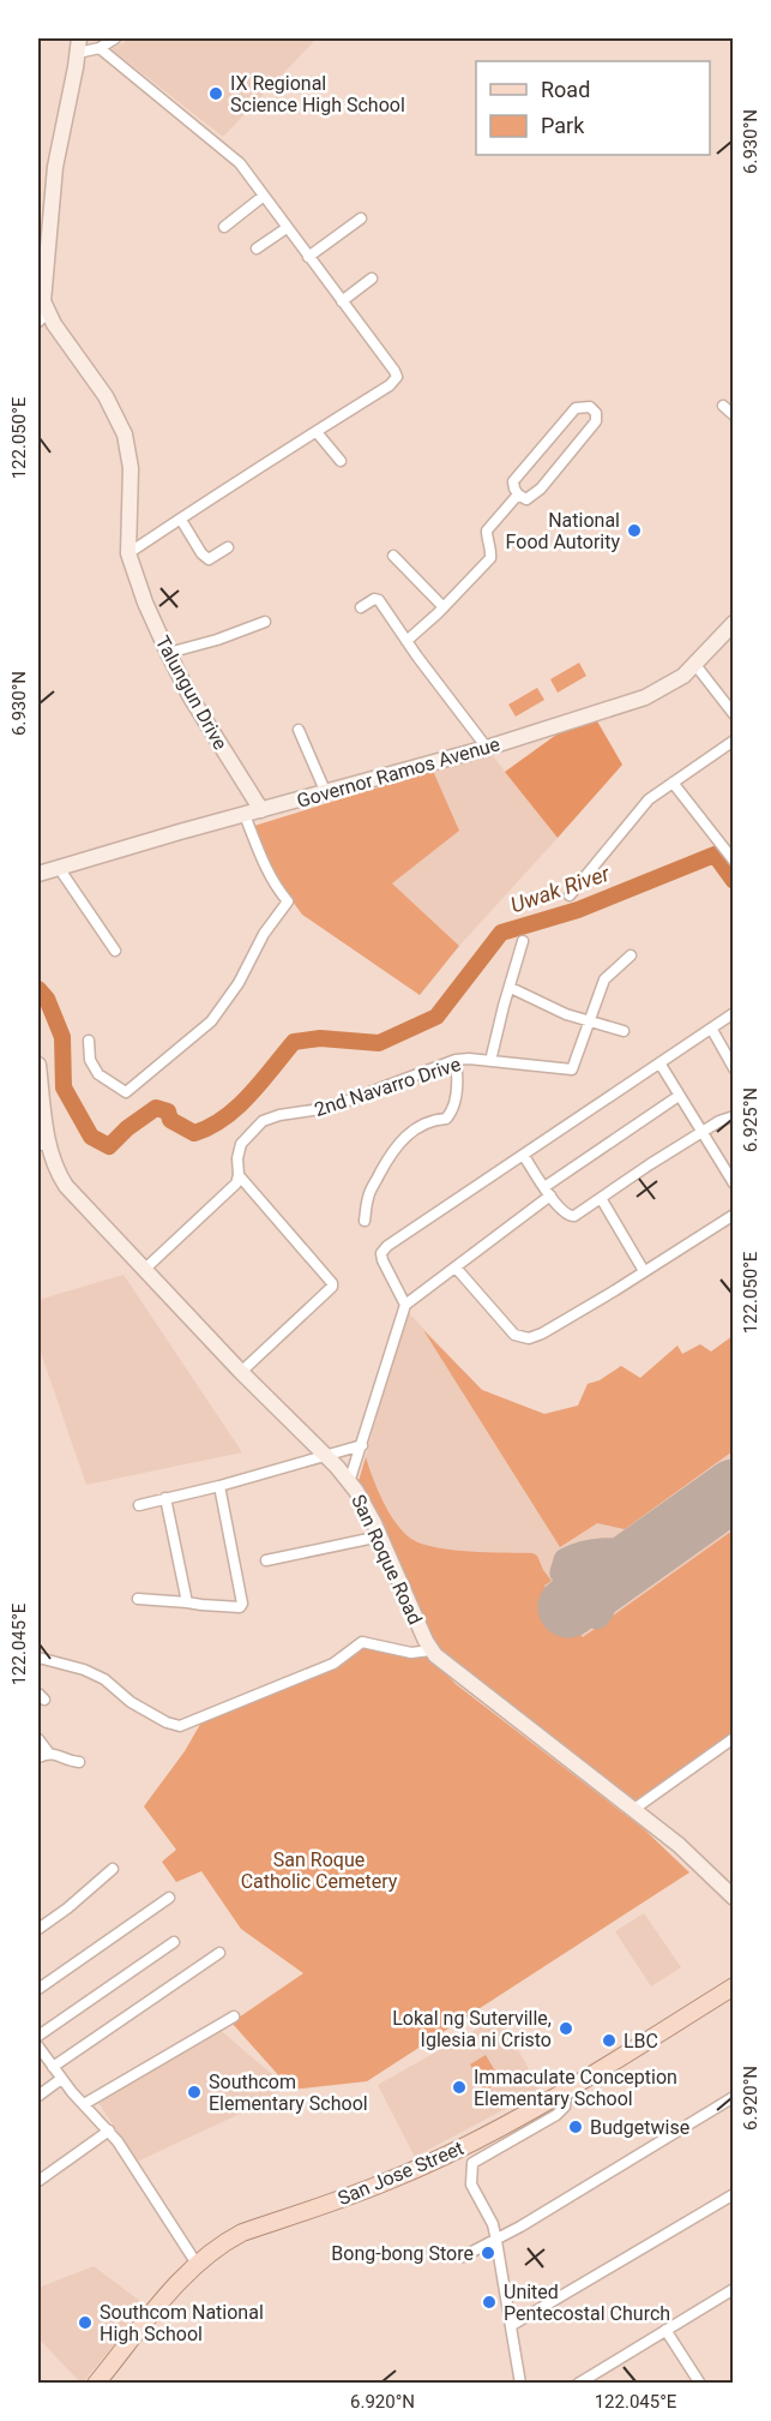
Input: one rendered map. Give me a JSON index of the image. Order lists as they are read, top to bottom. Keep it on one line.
{"streets":{"main road":["Talungun Drive","Governor Ramos Avenue","San Roque Road","San Jose Street"],"street":["2nd Navarro Drive"]},"crossings":[["Talungun Drive","Governor Ramos Avenue"],["2nd Navarro Drive","San Roque Road"]],"water":["Uwak River"],"parks":["San Roque Catholic Cemetery"],"places":["IX Regional Science High School","National Food Autority","Lokal ng Suterville, Iglesia ni Cristo","LBC","Immaculate Conception Elementary School","Southcom Elementary School","Budgetwise","Bong-bong Store","United Pentecostal Church","Southcom National High School"],"legend":["Road","Park"],"coordinates":["6.930°N","122.050°E","6.925°N","122.045°E","6.920°N"]}
